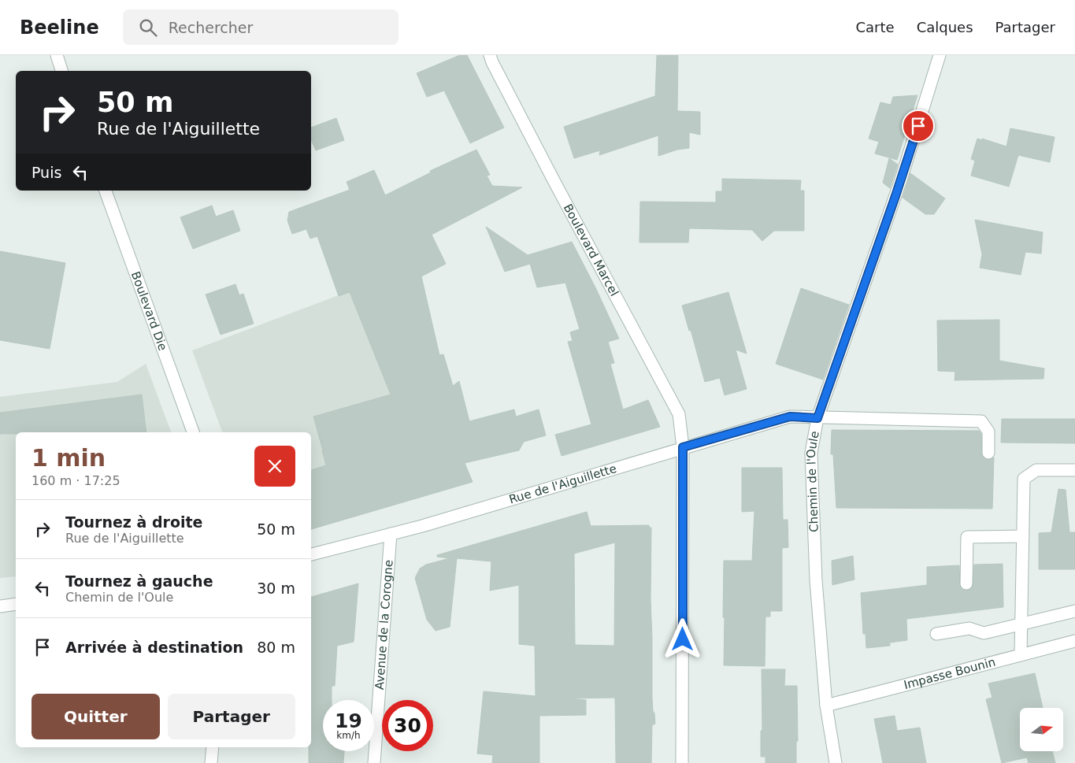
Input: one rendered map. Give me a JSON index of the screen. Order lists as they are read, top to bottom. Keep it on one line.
{"streets":{"street":["Boulevard Marcel","Boulevard Die","Chemin de l'Oule","Rue de l'Aiguillette","Avenue de la Corogne","Impasse Bounin"]},"crossings":[["Boulevard Marcel","Rue de l'Aiguillette"],["Chemin de l'Oule","Rue de l'Aiguillette"],["Chemin de l'Oule","Impasse Bounin"],["Rue de l'Aiguillette","Avenue de la Corogne"]],"north":"right","page":{"header":"Beeline","search":"Rechercher","nav":["Carte","Calques","Partager"],"turn":["50 m","Rue de l'Aiguillette"],"then":"Puis","heading":["1 min","160 m · 17:25"],"list":[{"name":"Tournez à droite","note":"Rue de l'Aiguillette","value":"50 m"},{"name":"Tournez à gauche","note":"Chemin de l'Oule","value":"30 m"},{"name":"Arrivée à destination","value":"80 m"}],"buttons":["Quitter","Partager"],"speed":"19 km/h","limit":"30"}}
